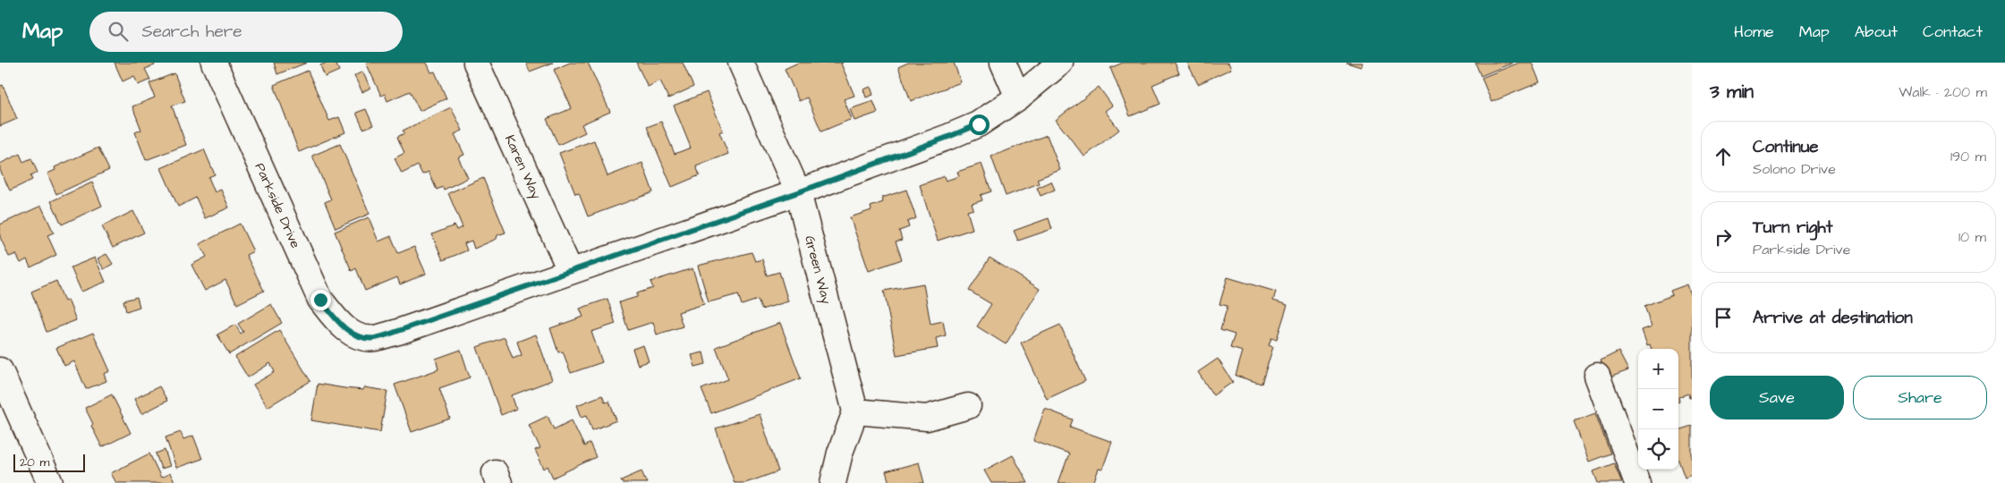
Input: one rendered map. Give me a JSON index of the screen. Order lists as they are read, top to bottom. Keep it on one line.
{"streets":{"street":["Karen Way","Parkside Drive","Green Way"]},"crossings":[["Karen Way","Parkside Drive"]],"scale_bar":"20 m","page":{"header":"Map","search":"Search here","nav":["Home","Map","About","Contact"],"heading":["3 min","Walk · 200 m"],"list":[["Continue","Solono Drive","190 m"],["Turn right","Parkside Drive","10 m"],"Arrive at destination"],"map_buttons":["+","−"],"buttons":["Save","Share"],"scale":"20 m"}}
